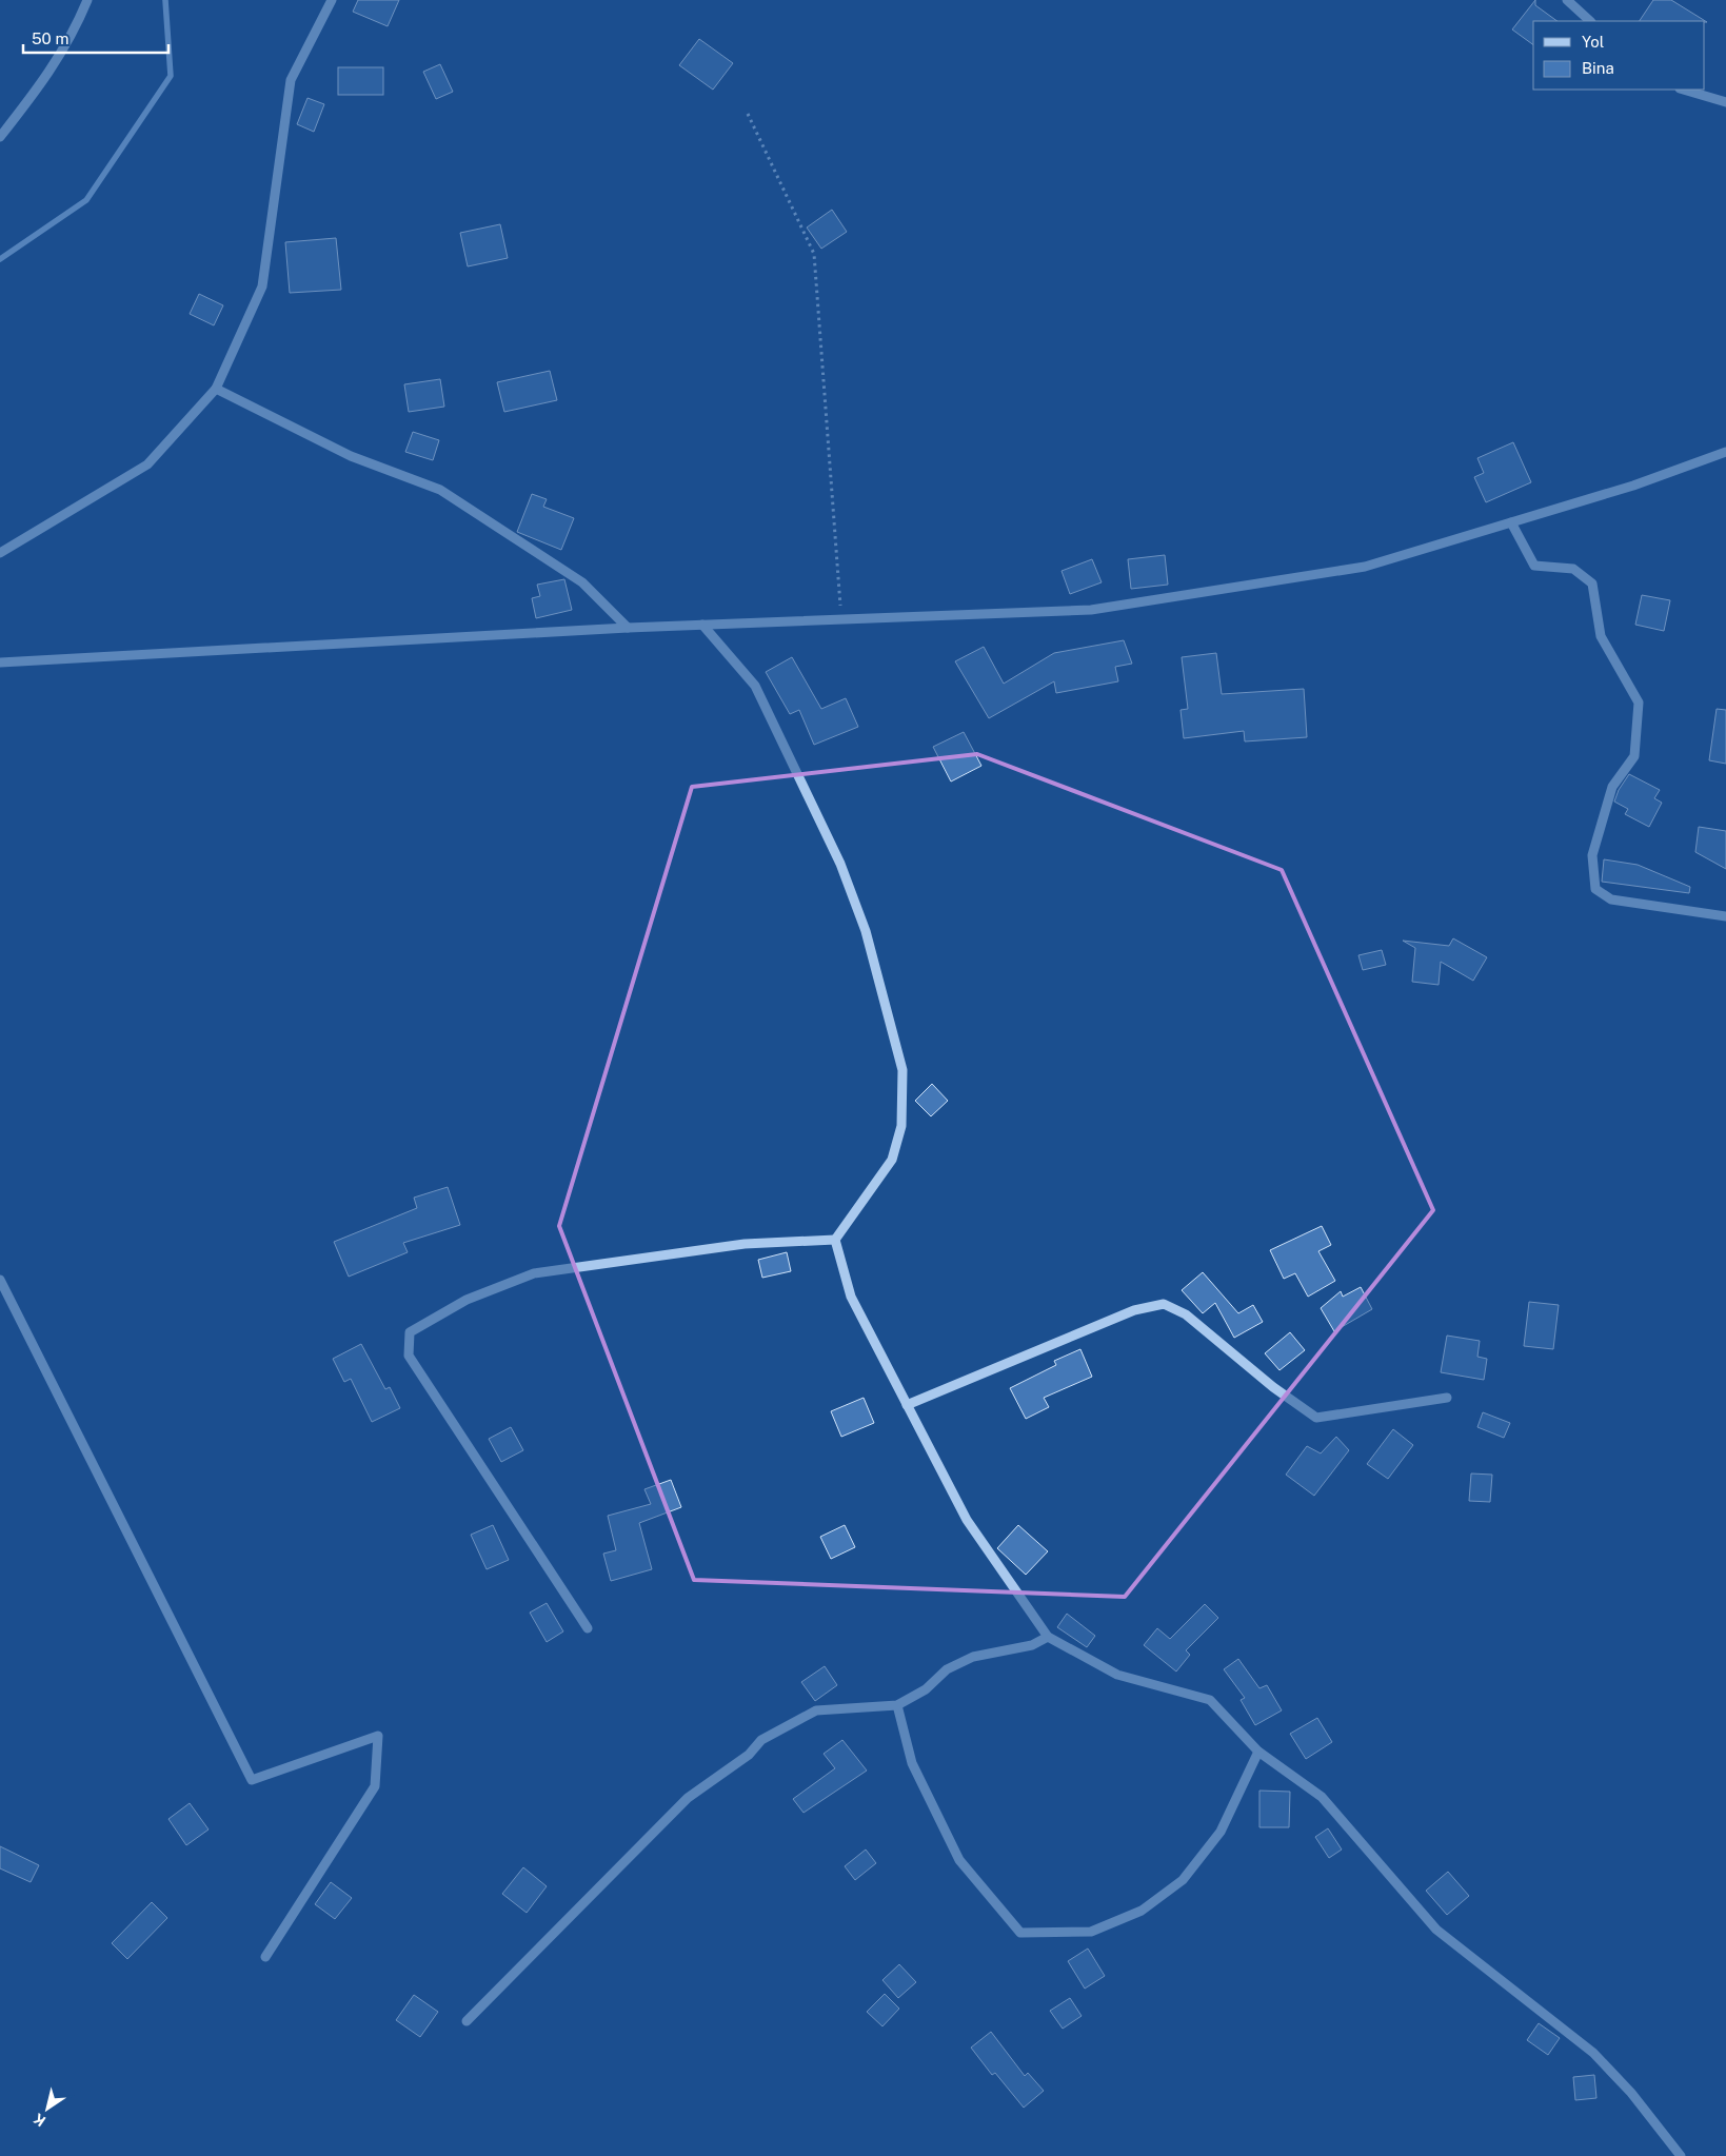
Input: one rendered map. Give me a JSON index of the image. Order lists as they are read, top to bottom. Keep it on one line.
{"legend":["Yol","Bina"],"scale_bar":"50 m","north":"bottom left"}
